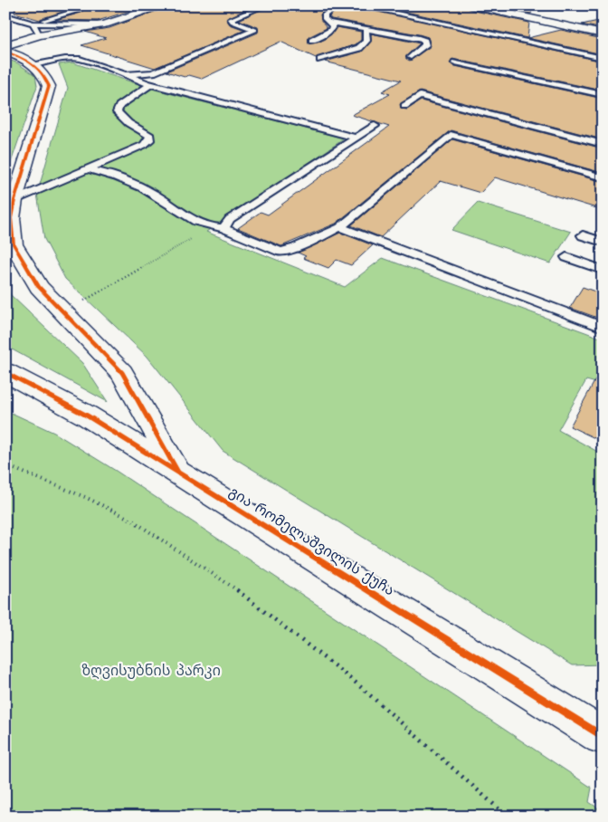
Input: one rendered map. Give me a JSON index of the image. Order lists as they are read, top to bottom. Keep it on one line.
{"streets":{"street":["გია რომელაშვილის ქუჩა"]},"parks":["ზღვისუბნის პარკი"]}
